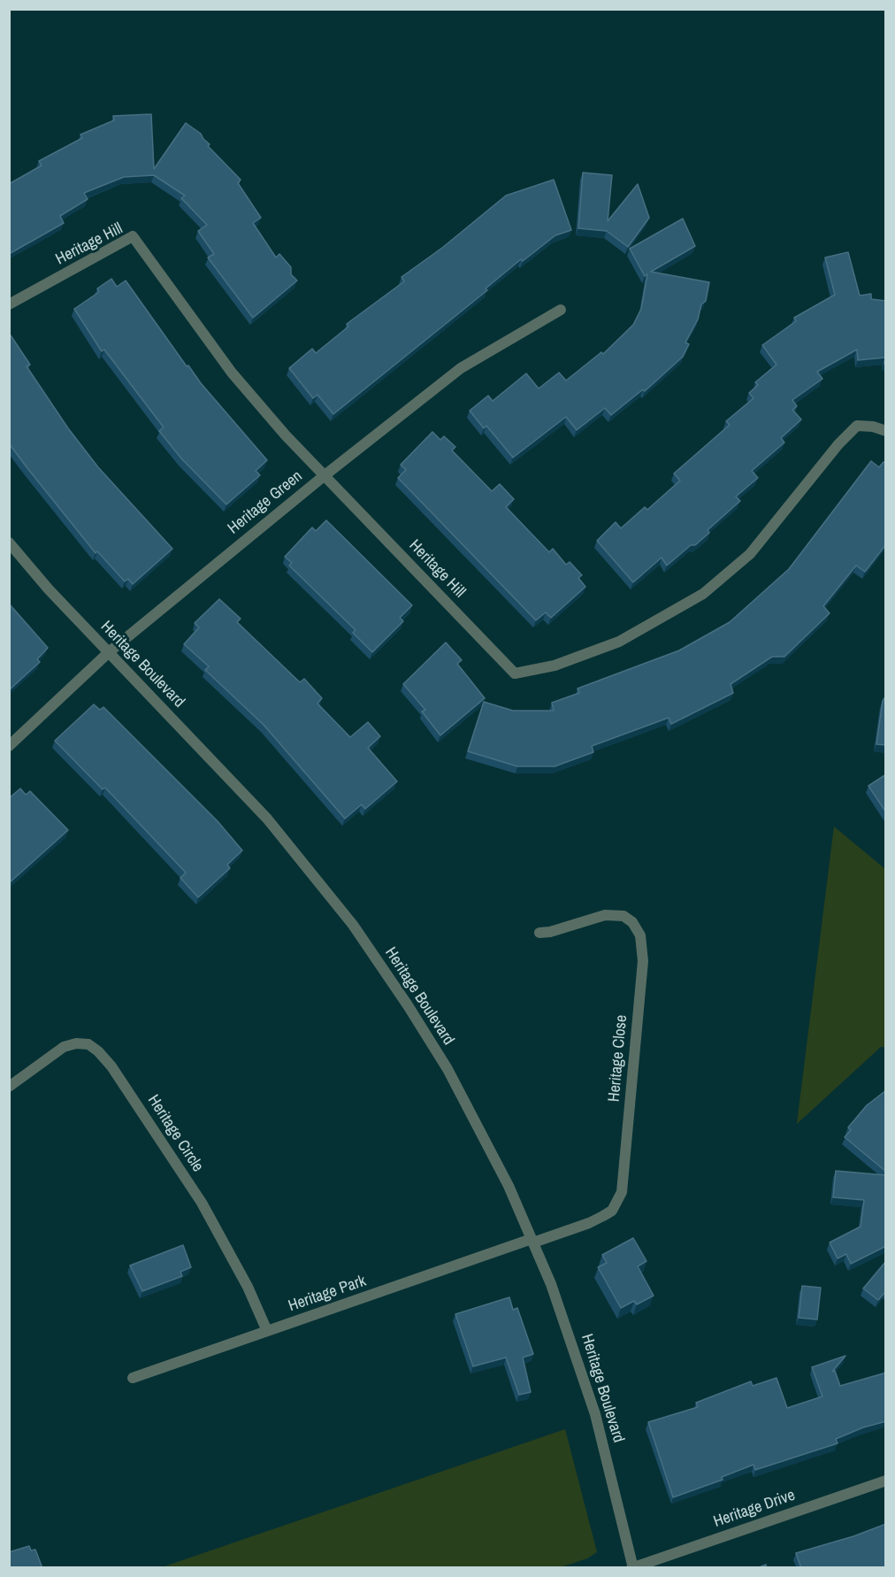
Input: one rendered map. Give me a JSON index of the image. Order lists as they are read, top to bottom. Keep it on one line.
{"streets":{"street":["Heritage Hill","Heritage Green","Heritage Boulevard","Heritage Close","Heritage Circle","Heritage Park","Heritage Drive"]},"crossings":[["Heritage Hill","Heritage Green"],["Heritage Green","Heritage Boulevard"],["Heritage Boulevard","Heritage Close"],["Heritage Boulevard","Heritage Park"],["Heritage Boulevard","Heritage Drive"],["Heritage Close","Heritage Park"],["Heritage Circle","Heritage Park"]]}
